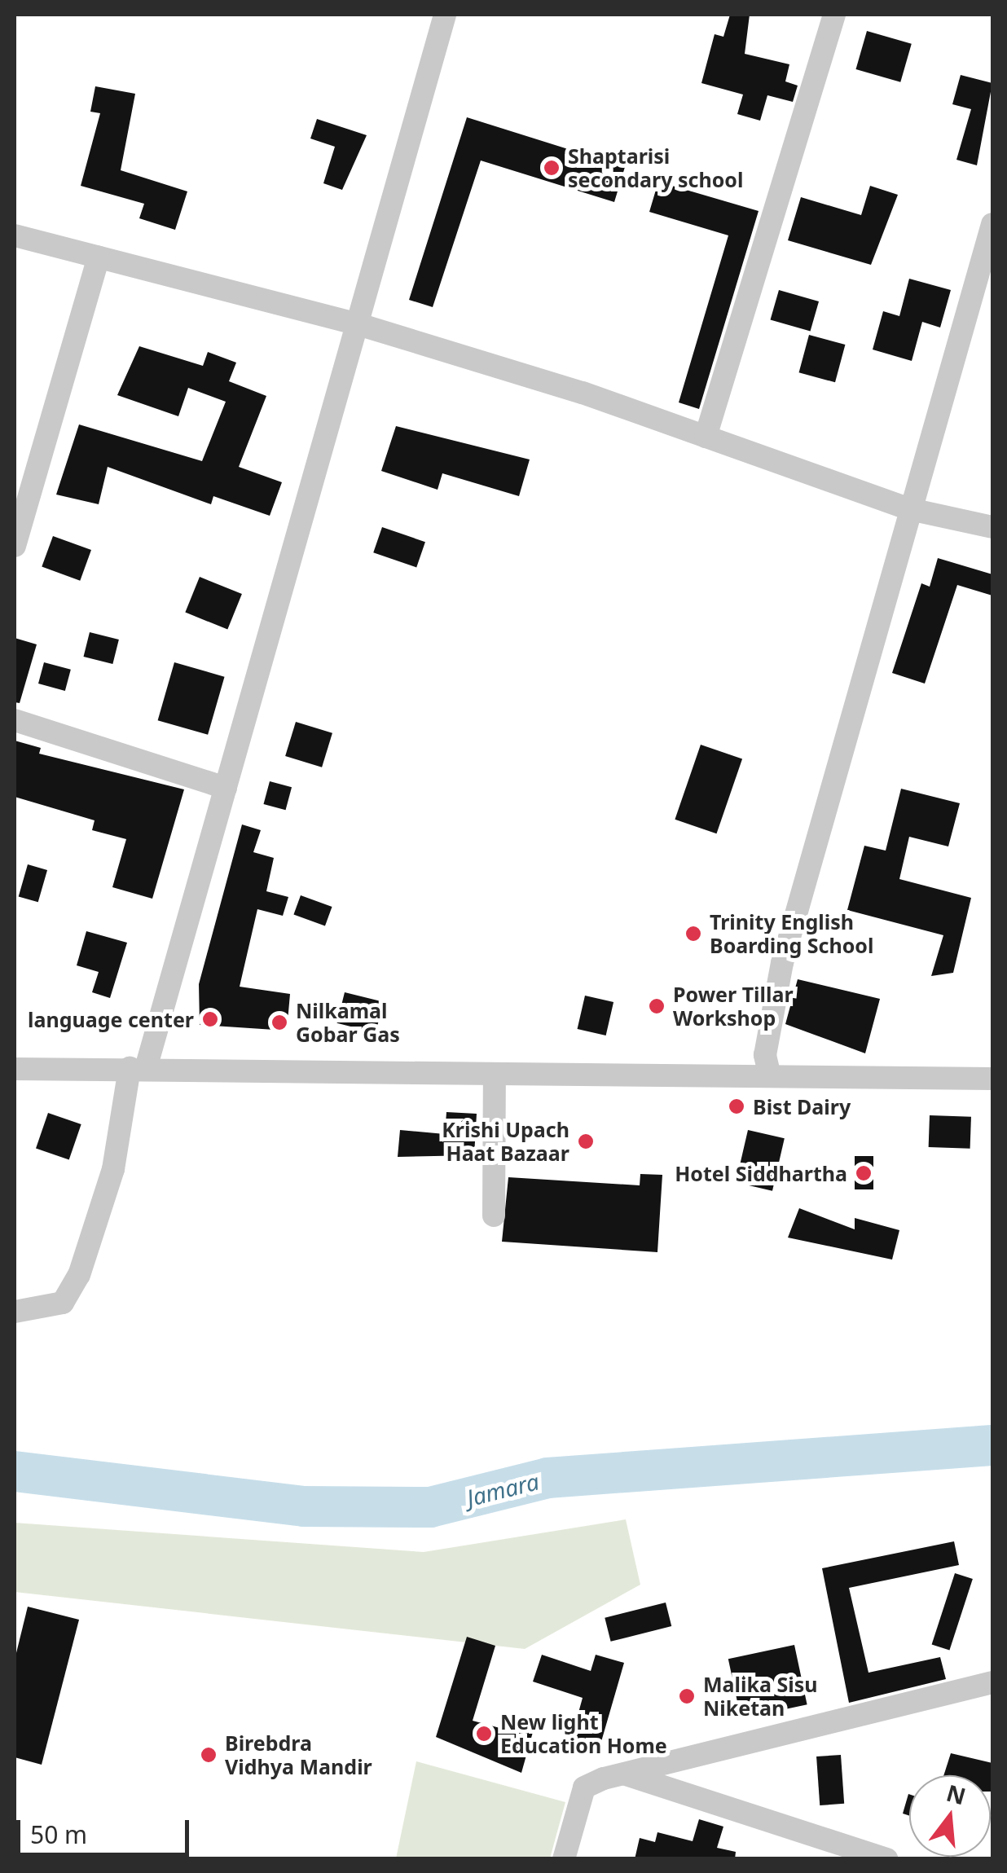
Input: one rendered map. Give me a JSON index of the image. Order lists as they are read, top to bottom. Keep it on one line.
{"water":["Jamara"],"places":["Shaptarisi secondary school","Trinity English Boarding School","Power Tillar Workshop","language center","Nilkamal Gobar Gas","Bist Dairy","Krishi Upach Haat Bazaar","Hotel Siddhartha","Malika Sisu Niketan","New light Education Home","Birebdra Vidhya Mandir"],"scale_bar":"50 m","north":"top"}
